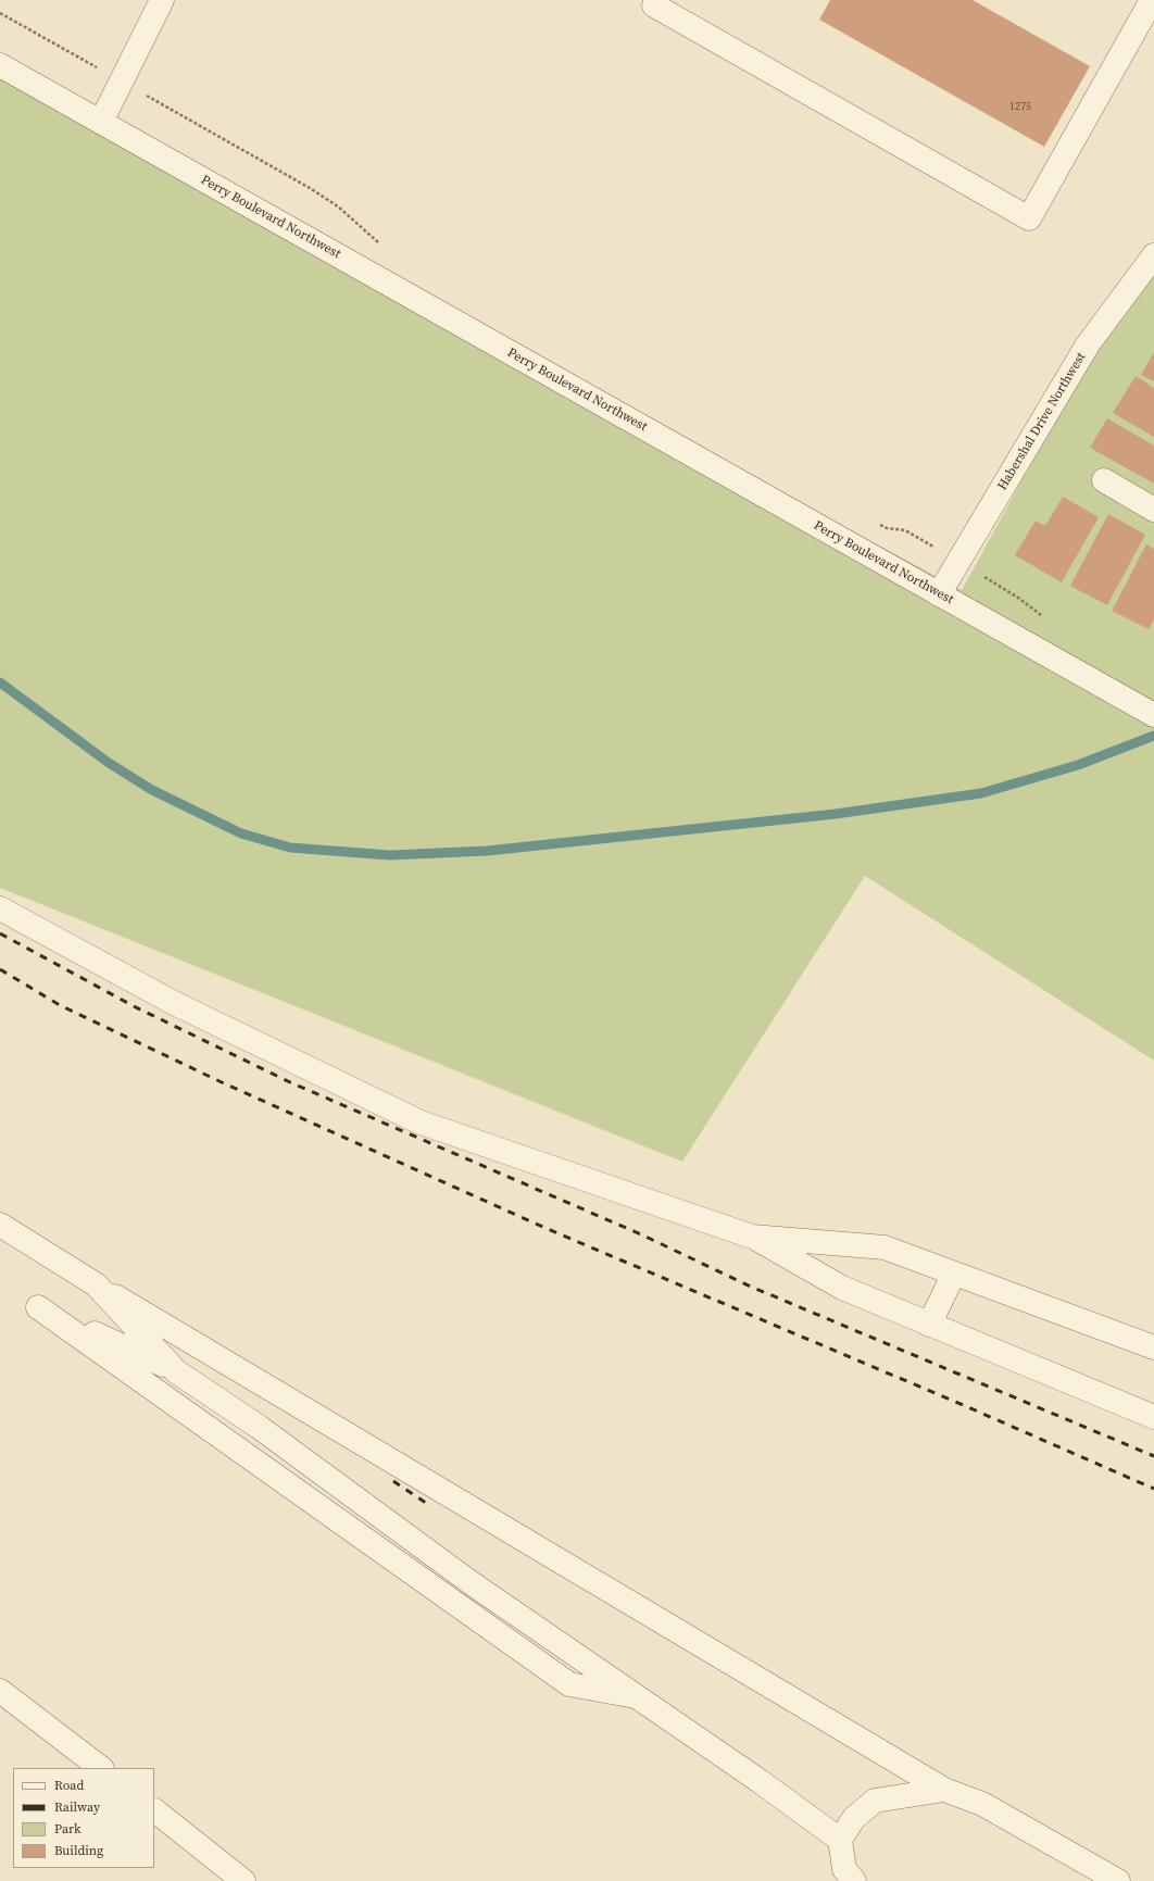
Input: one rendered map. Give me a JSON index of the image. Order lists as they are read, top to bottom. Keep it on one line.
{"streets":{"street":["Perry Boulevard Northwest","Habershal Drive Northwest"]},"crossings":[["Perry Boulevard Northwest","Habershal Drive Northwest"]],"house_numbers":["1275"],"legend":["Road","Railway","Park","Building"]}
